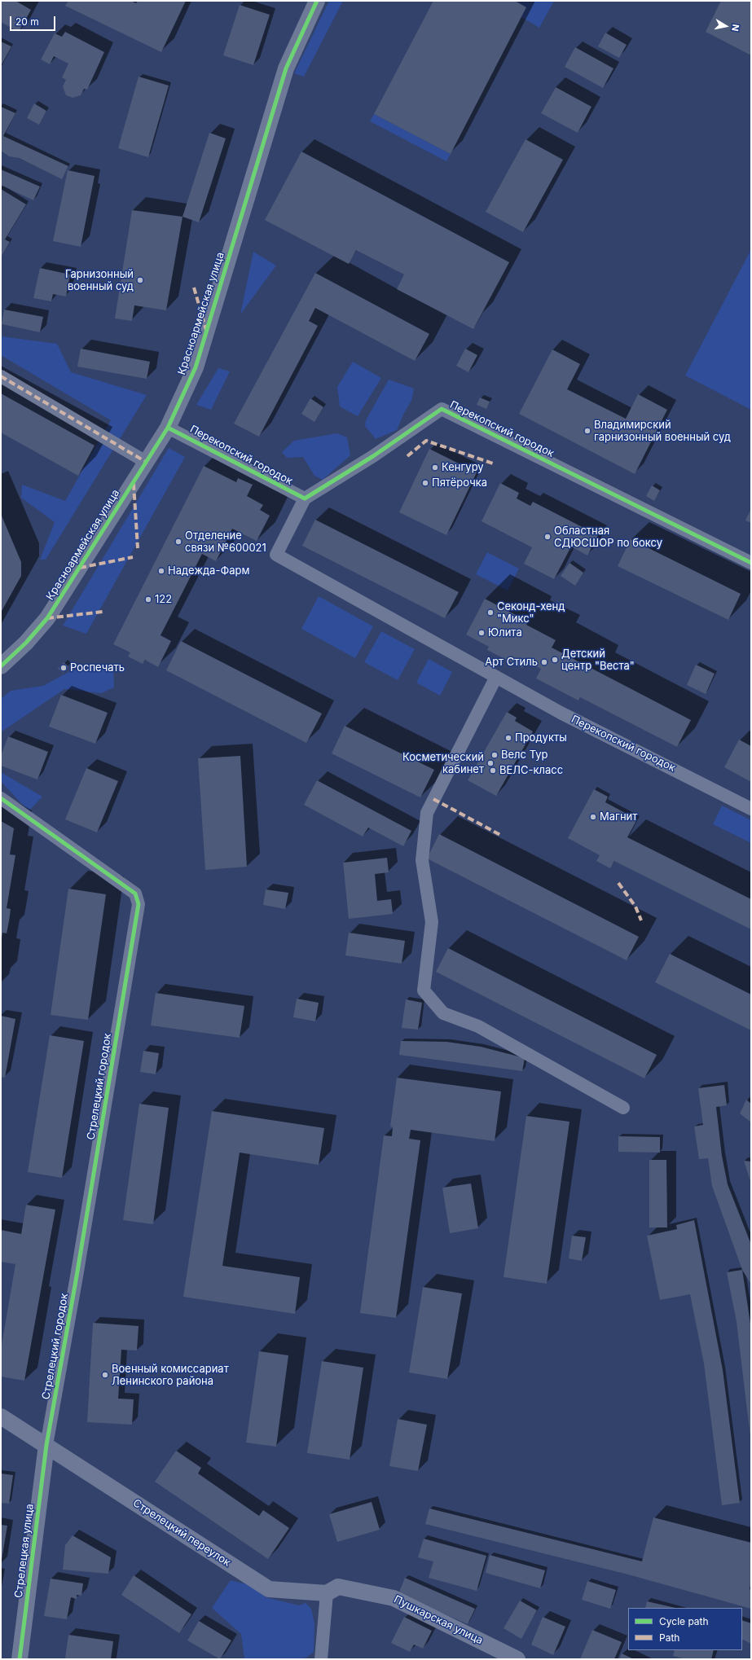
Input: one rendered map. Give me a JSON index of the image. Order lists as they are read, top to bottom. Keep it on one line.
{"streets":{"street":["Красноармейская улица","Перекопский городок","Стрелецкий городок","Стрелецкий переулок","Стрелецкая улица","Пушкарская улица"]},"crossings":[["Красноармейская улица","Перекопский городок"],["Стрелецкий городок","Стрелецкий переулок"],["Стрелецкий городок","Стрелецкая улица"],["Стрелецкий переулок","Стрелецкая улица"],["Стрелецкий переулок","Пушкарская улица"]],"places":["Гарнизонный военный суд","Владимирский гарнизонный военный суд","Кенгуру","Пятёрочка","Областная СДЮСШОР по боксу","Отделение связи №600021","Надежда-Фарм","122","Секонд-хенд \"Микс\"","Юлита","Детский центр \"Веста\"","Арт Стиль","Роспечать","Продукты","Велс Тур","Косметический кабинет","ВЕЛС-класс","Магнит","Военный комиссариат Ленинского района"],"legend":["Cycle path","Path"],"scale_bar":"20 m","north":"right"}
